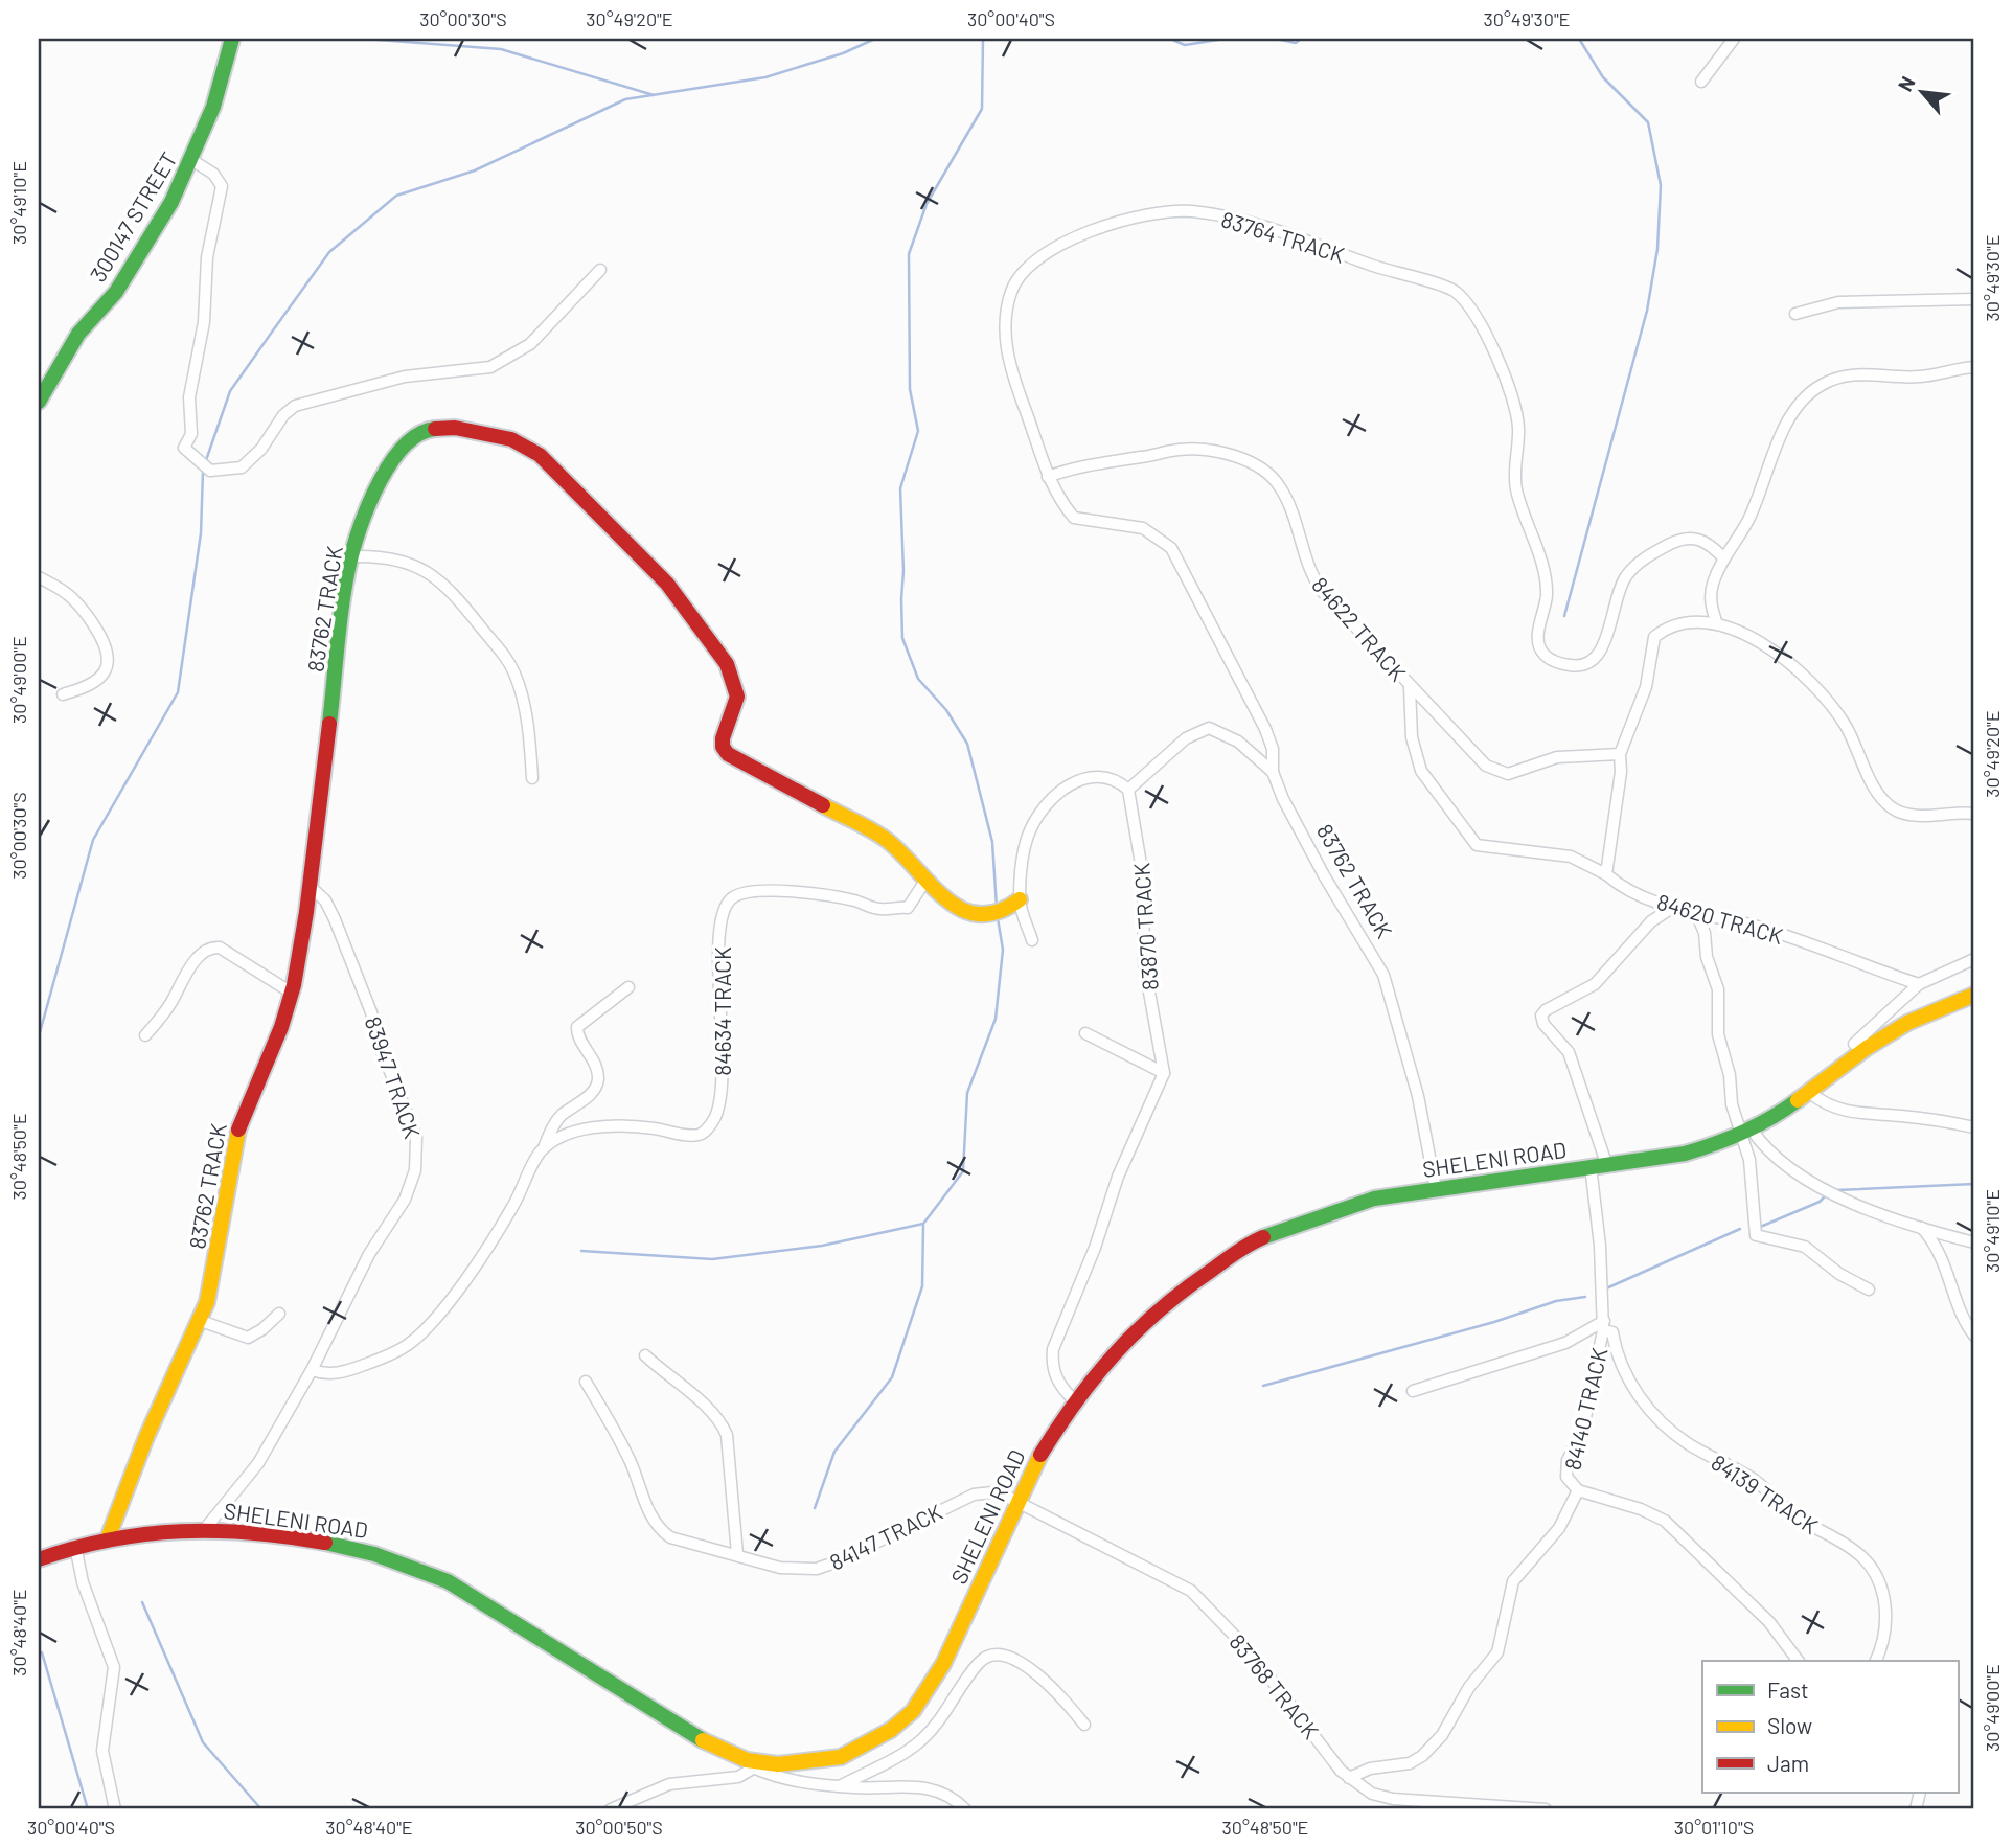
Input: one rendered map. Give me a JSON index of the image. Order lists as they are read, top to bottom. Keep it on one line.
{"streets":{"street":["300147 STREET","83764 TRACK","83762 TRACK","84622 TRACK","84620 TRACK","83870 TRACK","84634 TRACK","83947 TRACK","SHELENI ROAD","84140 TRACK","84139 TRACK","84147 TRACK","83768 TRACK"]},"crossings":[["83764 TRACK","83762 TRACK"],["83764 TRACK","84622 TRACK"],["83762 TRACK","83870 TRACK"],["83762 TRACK","84634 TRACK"],["83762 TRACK","83947 TRACK"],["83762 TRACK","SHELENI ROAD"],["84622 TRACK","84620 TRACK"],["83947 TRACK","SHELENI ROAD"],["SHELENI ROAD","84140 TRACK"],["SHELENI ROAD","84147 TRACK"],["SHELENI ROAD","83768 TRACK"],["84140 TRACK","84139 TRACK"],["84147 TRACK","83768 TRACK"]],"legend":["Fast","Slow","Jam"],"north":"top left","coordinates":["30°00'30\"S","30°49'20\"E","30°00'40\"S","30°49'30\"E","30°49'10\"E","30°49'00\"E","30°48'50\"E","30°48'40\"E","30°00'50\"S","30°01'10\"S"]}
